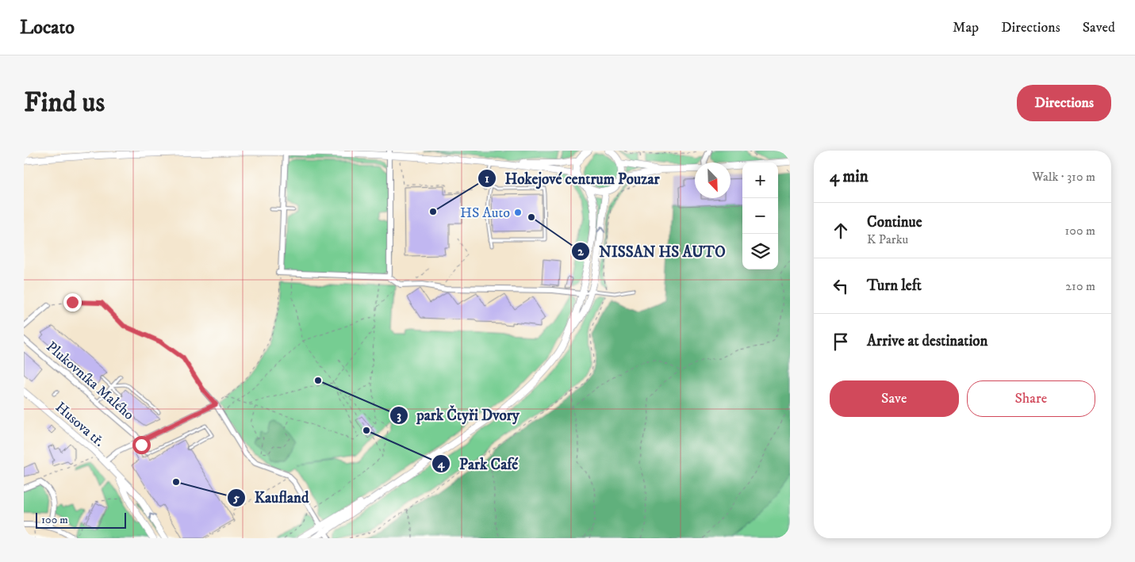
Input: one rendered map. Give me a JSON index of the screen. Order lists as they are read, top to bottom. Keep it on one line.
{"streets":{"street":["Plukovníka Malého","Husova tř."]},"places":["Hokejové centrum Pouzar","HS Auto","NISSAN HS AUTO","park Čtyři Dvory","Park Café","Kaufland"],"scale_bar":"100 m","north":"bottom right","page":{"header":"Locato","nav":["Map","Directions","Saved"],"buttons":["Directions",["Save","Share"]],"title":"Find us","heading":["4 min","Walk · 310 m"],"map_buttons":["+","−"],"list":[["Continue","K Parku","100 m"],["Turn left","210 m"],"Arrive at destination"],"scale":"100 m"}}
